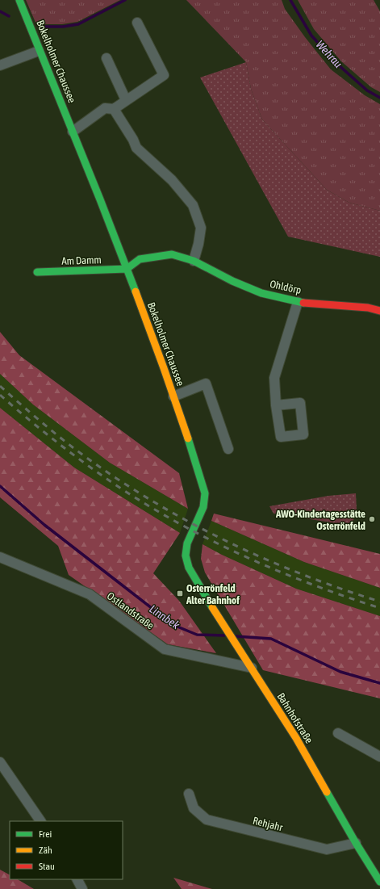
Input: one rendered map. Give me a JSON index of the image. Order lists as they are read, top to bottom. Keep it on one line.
{"streets":{"main road":["Bokelholmer Chaussee","Am Damm","Ohldörp","Bahnhofstraße"],"street":["Ostlandstraße","Rehjahr"]},"crossings":[["Bokelholmer Chaussee","Am Damm"],["Bokelholmer Chaussee","Ohldörp"],["Bokelholmer Chaussee","Bahnhofstraße"],["Am Damm","Ohldörp"],["Ostlandstraße","Bahnhofstraße"],["Bahnhofstraße","Rehjahr"]],"water":["Wehrau","Linnbek"],"places":{"other":["AWO-Kindertagesstätte Osterrönfeld"],"transit":["Osterrönfeld Alter Bahnhof"]},"legend":["Frei","Zäh","Stau"]}
